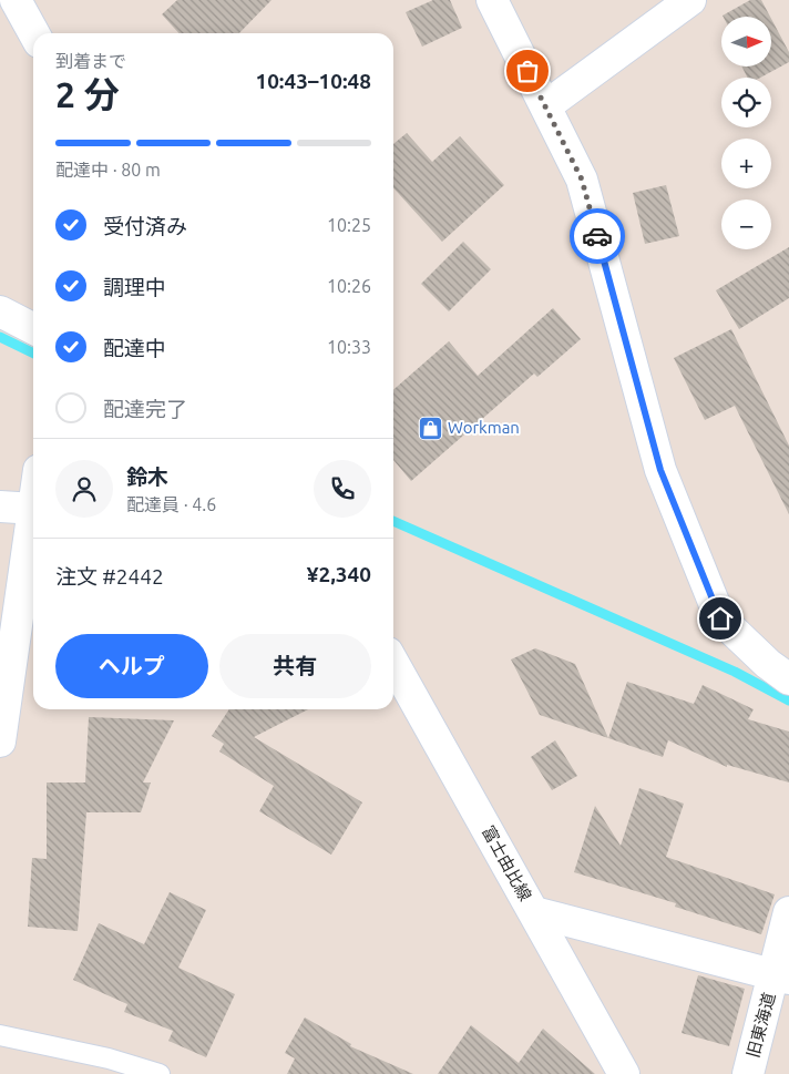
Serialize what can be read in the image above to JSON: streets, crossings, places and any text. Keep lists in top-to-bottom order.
{
  "streets": {
    "street": ["富士由比線", "旧東海道"]
  },
  "places": {
    "shop": ["Workman"]
  },
  "north": "right",
  "page": {
    "map_buttons": ["+", "−"],
    "heading": ["2 分", "到着まで", "10:43–10:48"],
    "panel": [
      "鈴木",
      "配達員 · 4.6",
      "注文 #2442",
      "¥2,340"
    ],
    "bar": "配達中 · 80 m",
    "list": [
      ["受付済み", "10:25"],
      ["調理中", "10:26"],
      ["配達中", "10:33"],
      "配達完了"
    ],
    "buttons": ["ヘルプ", "共有"]
  }
}
